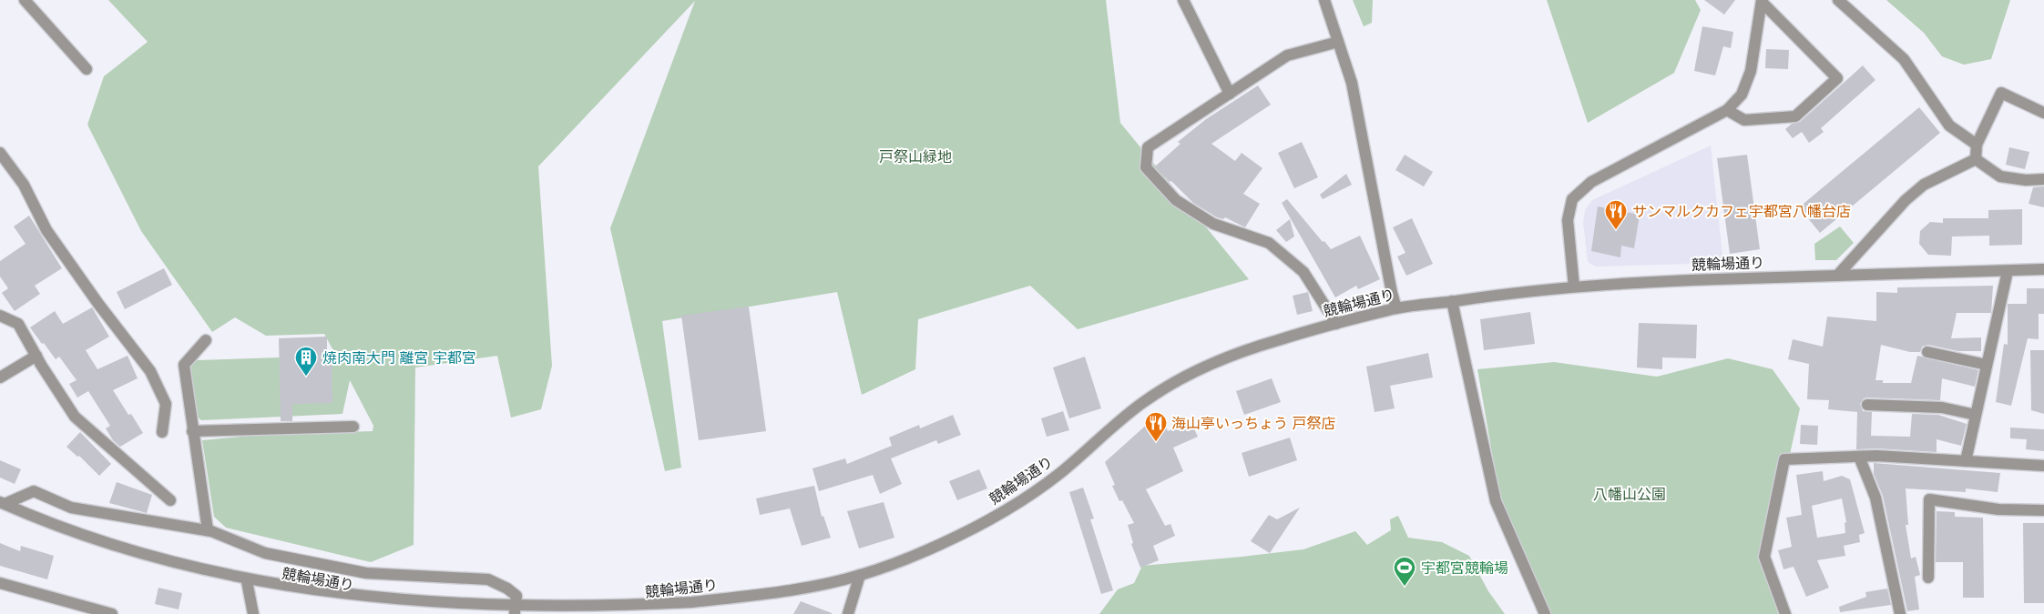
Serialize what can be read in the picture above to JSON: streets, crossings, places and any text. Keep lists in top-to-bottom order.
{
  "streets": {
    "street": ["競輪場通り"]
  },
  "parks": ["戸祭山緑地", "八幡山公園"],
  "places": {
    "restaurant": ["サンマルクカフェ宇都宮八幡台店", "海山亭いっちょう 戸祭店"],
    "building": ["焼肉南大門 離宮 宇都宮"],
    "sports": ["宇都宮競輪場"]
  }
}
